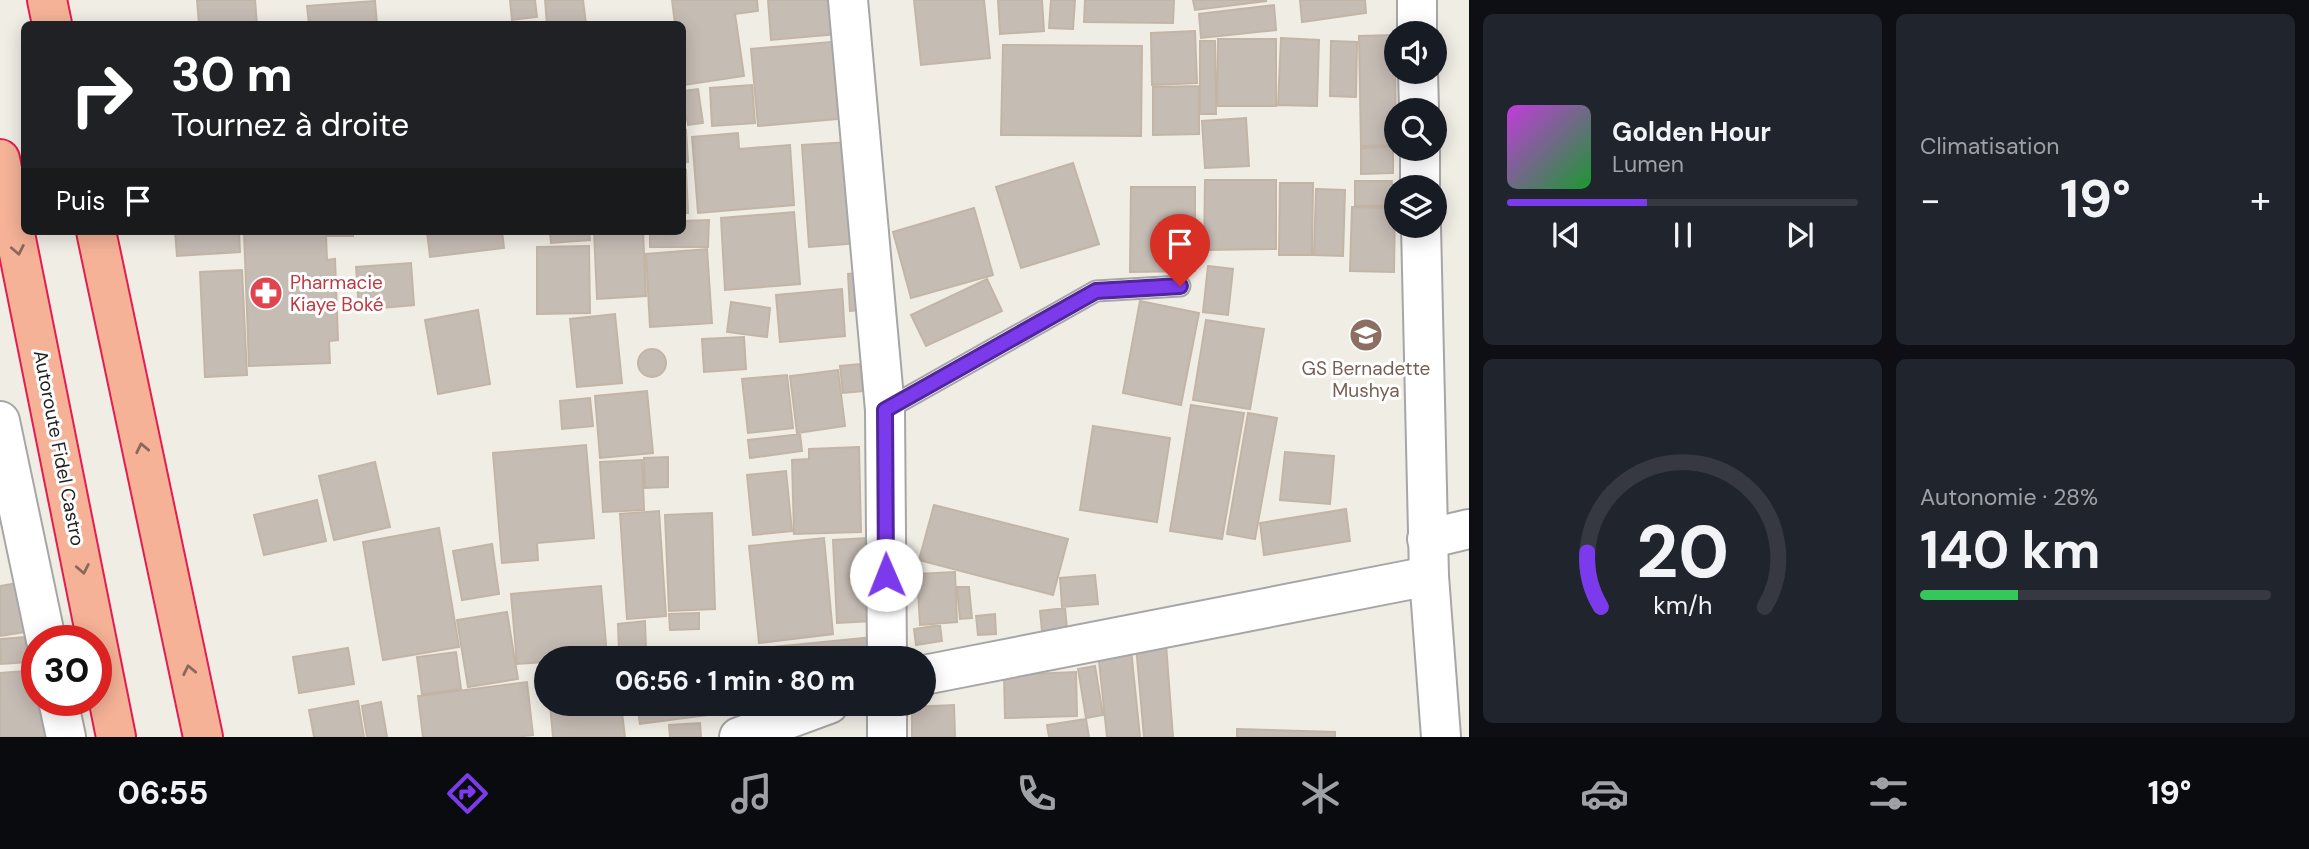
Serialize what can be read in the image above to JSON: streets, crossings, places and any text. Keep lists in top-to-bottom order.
{
  "streets": {
    "highway": ["Autoroute Fidel Castro"]
  },
  "places": {
    "pharmacy": ["Pharmacie Kiaye Boké"],
    "school or university": ["GS Bernadette Mushya"]
  },
  "page": {
    "tile": [
      "Climatisation",
      ["Autonomie · 28%", "140 km"]
    ],
    "turn": ["30 m", "Tournez à droite"],
    "song": ["Golden Hour", "Lumen"],
    "then": "Puis",
    "heat": ["−", "19°", "+"],
    "limit": "30",
    "trip": "06:56 · 1 min · 80 m",
    "tabs": ["06:55", "19°"],
    "gauge": ["20", "km/h"]
  }
}
